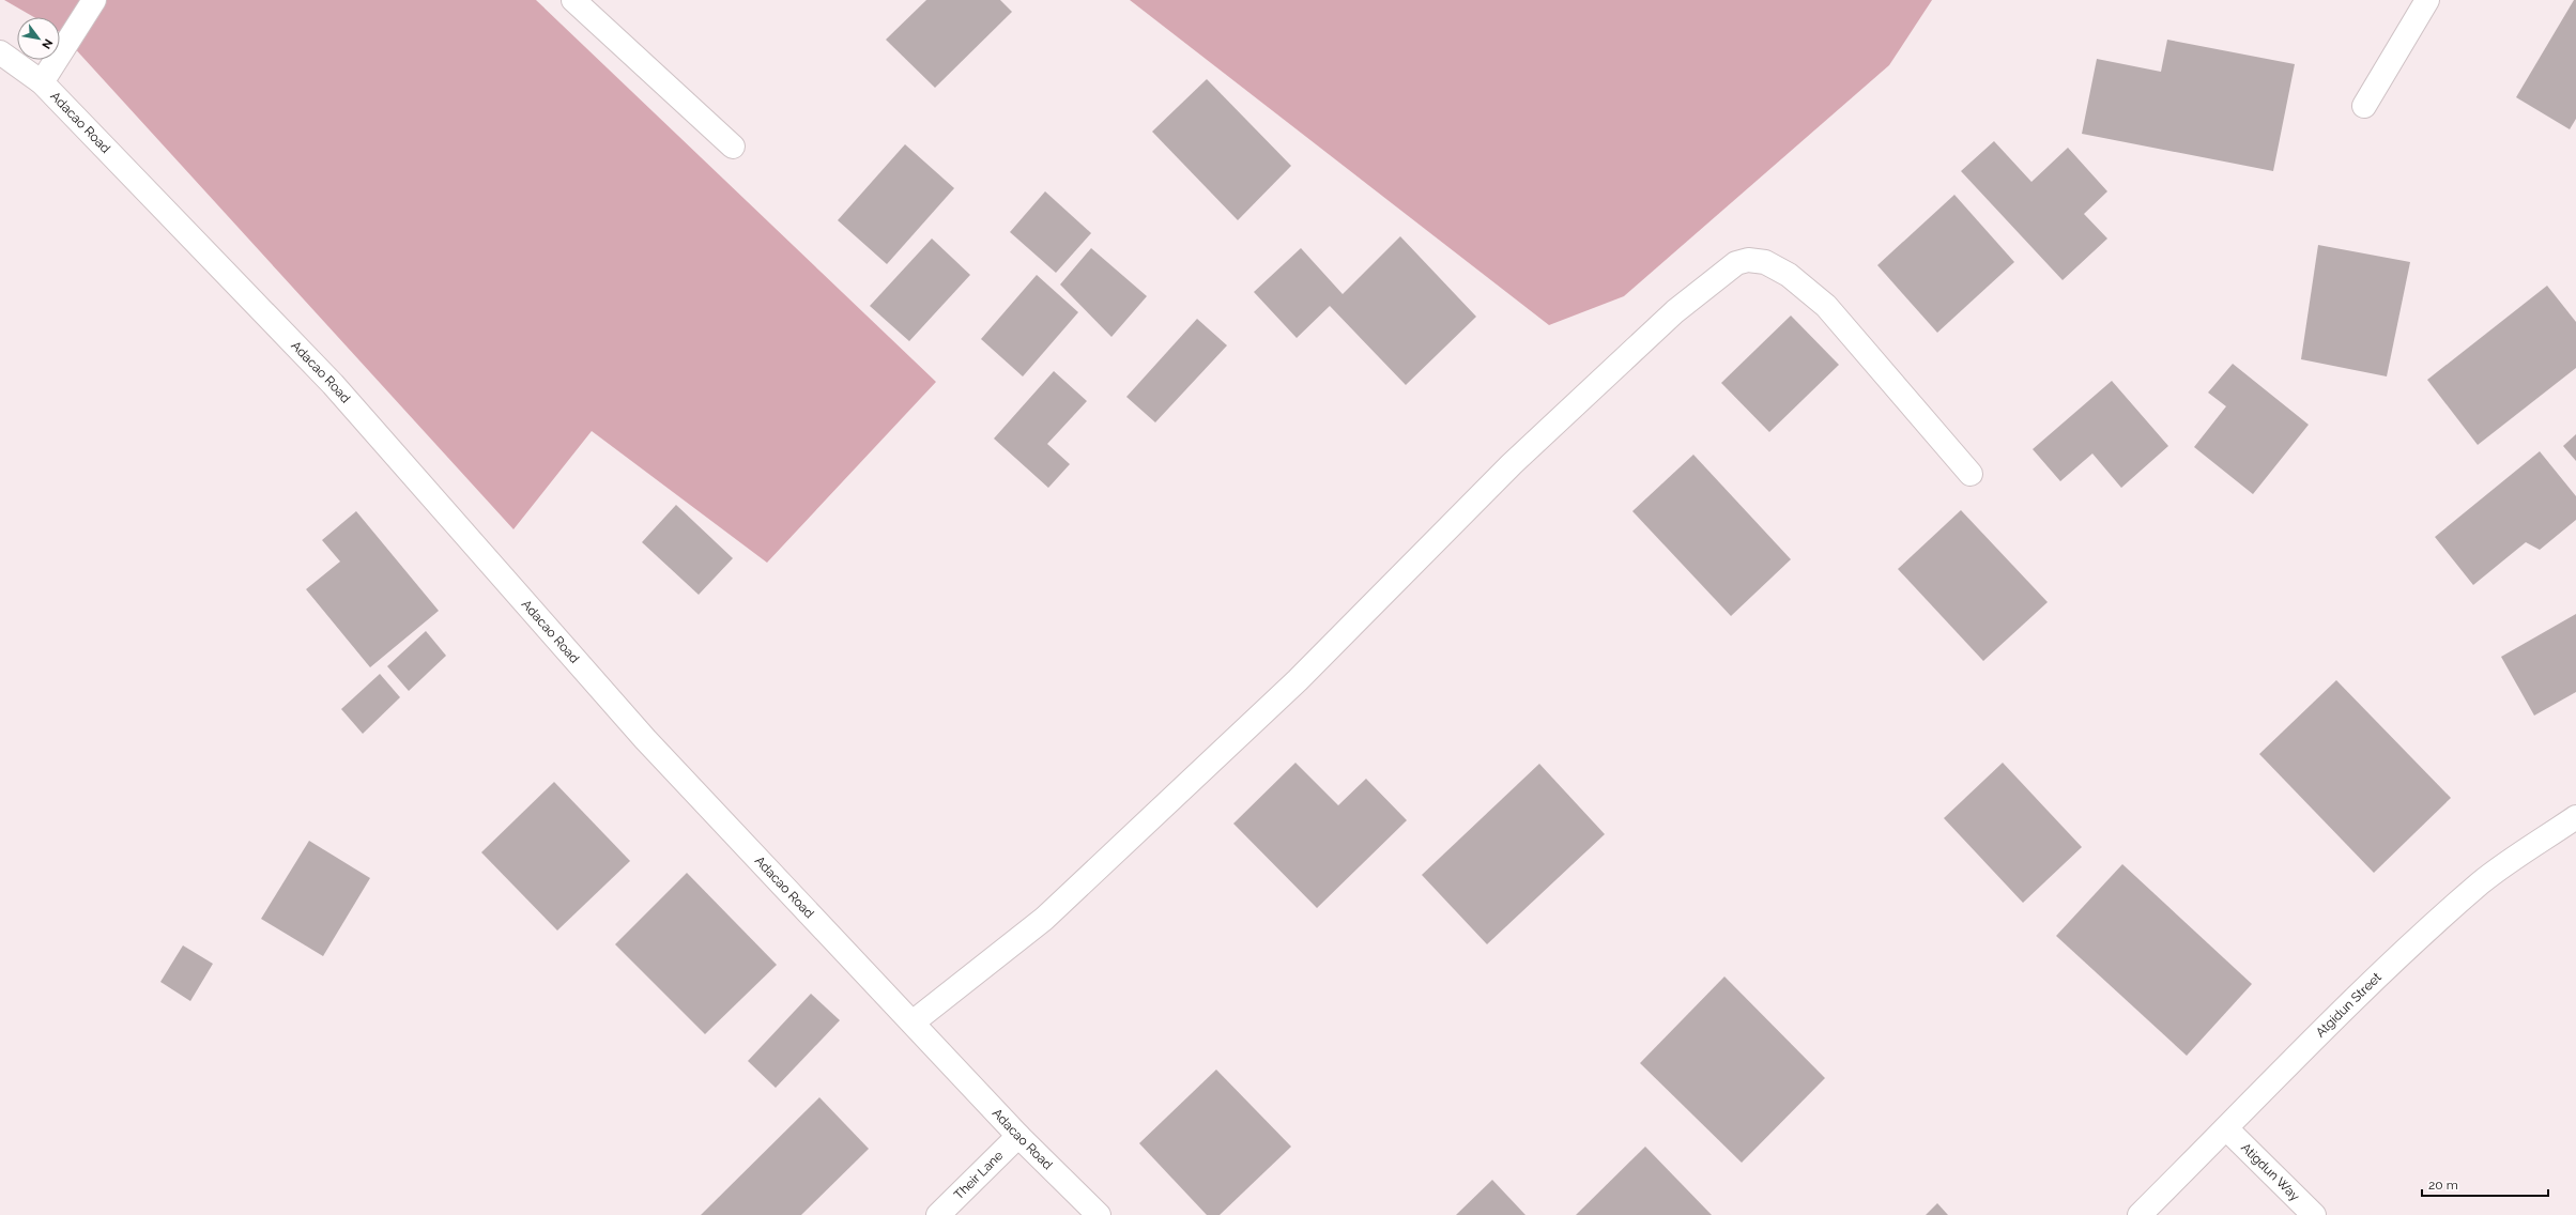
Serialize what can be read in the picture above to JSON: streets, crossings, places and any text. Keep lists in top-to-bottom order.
{
  "streets": {
    "street": [
      "Adacao Road",
      "Atgidun Street",
      "Atigdun Way",
      "Their Lane"
    ]
  },
  "crossings": [
    ["Adacao Road", "Their Lane"],
    ["Atgidun Street", "Atigdun Way"]
  ],
  "scale_bar": "20 m",
  "north": "bottom right"
}
